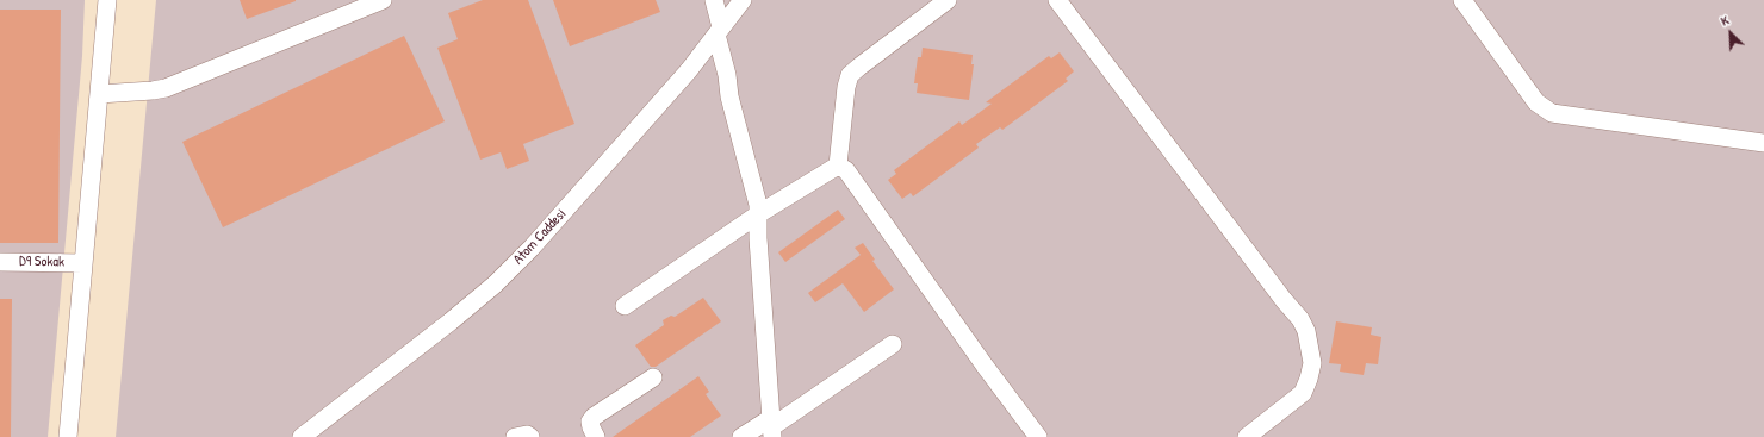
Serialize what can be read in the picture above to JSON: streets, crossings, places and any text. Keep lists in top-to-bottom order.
{
  "streets": {
    "street": ["Atom Caddesi", "D9 Sokak"]
  },
  "north": "top left"
}
